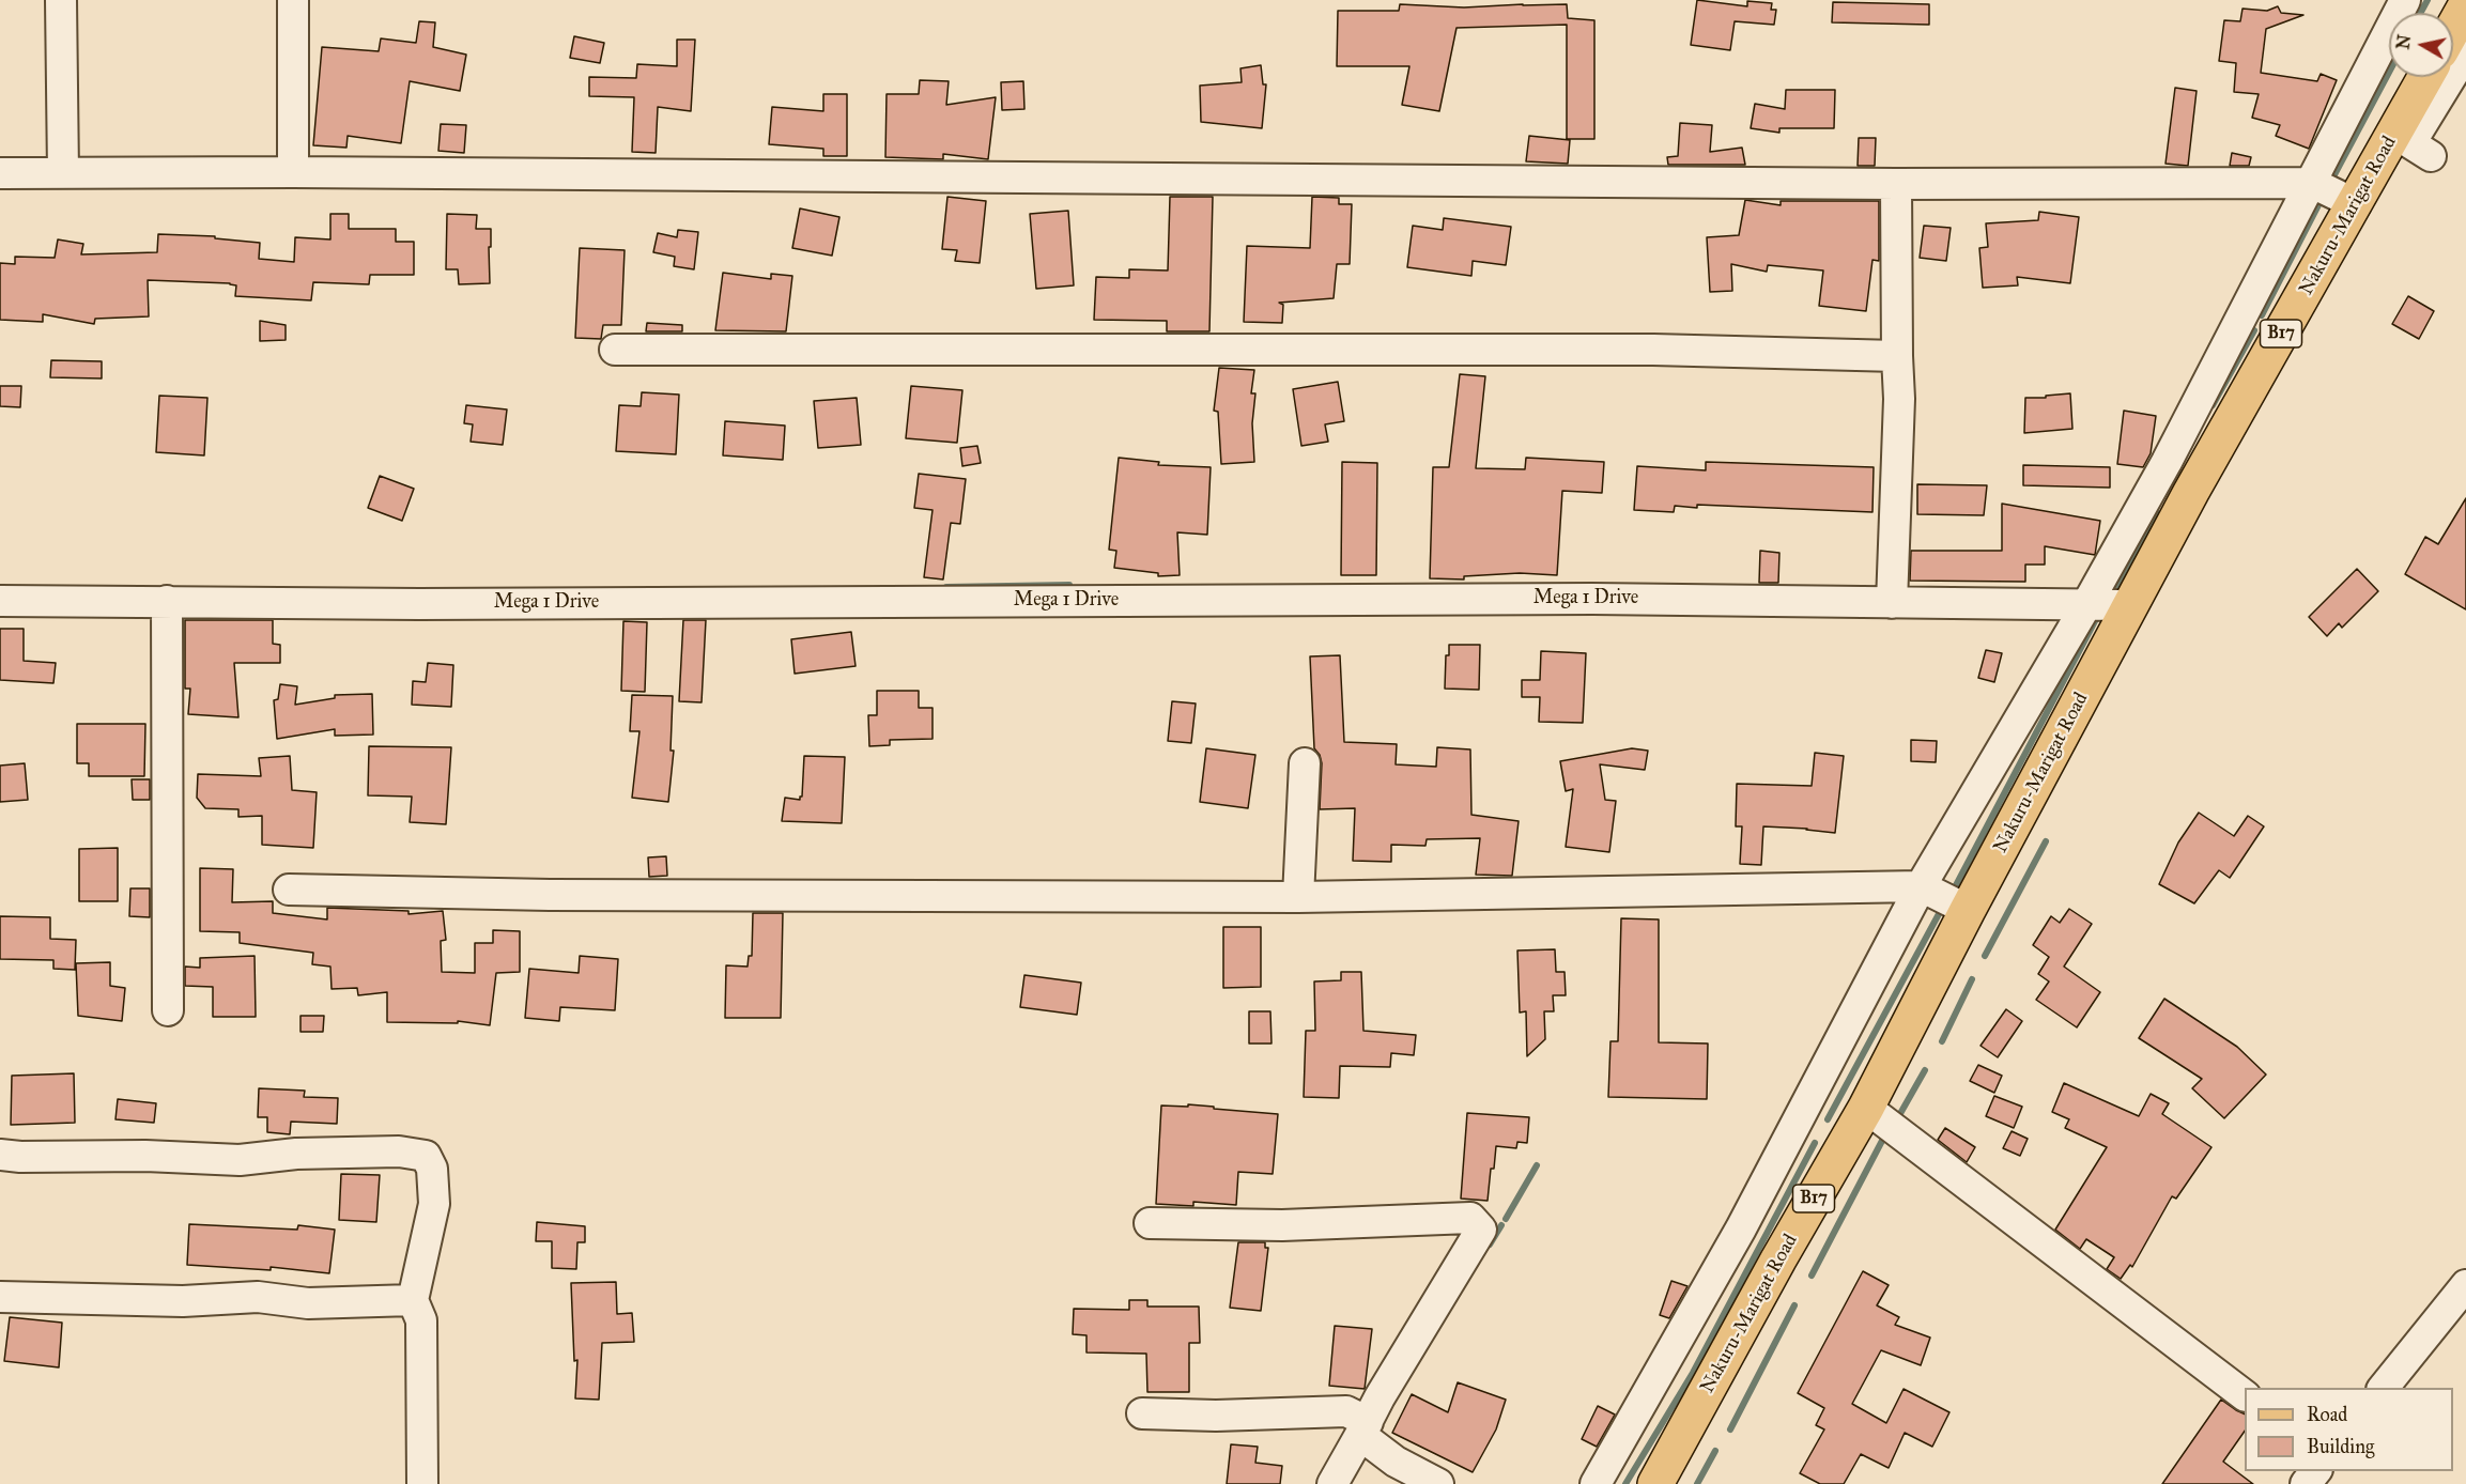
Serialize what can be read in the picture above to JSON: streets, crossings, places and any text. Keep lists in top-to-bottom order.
{
  "streets": {
    "main road": ["Nakuru-Marigat Road", "B17"],
    "street": ["Mega 1 Drive"]
  },
  "crossings": [
    ["Nakuru-Marigat Road", "Mega 1 Drive"]
  ],
  "legend": ["Road", "Building"],
  "north": "left"
}
